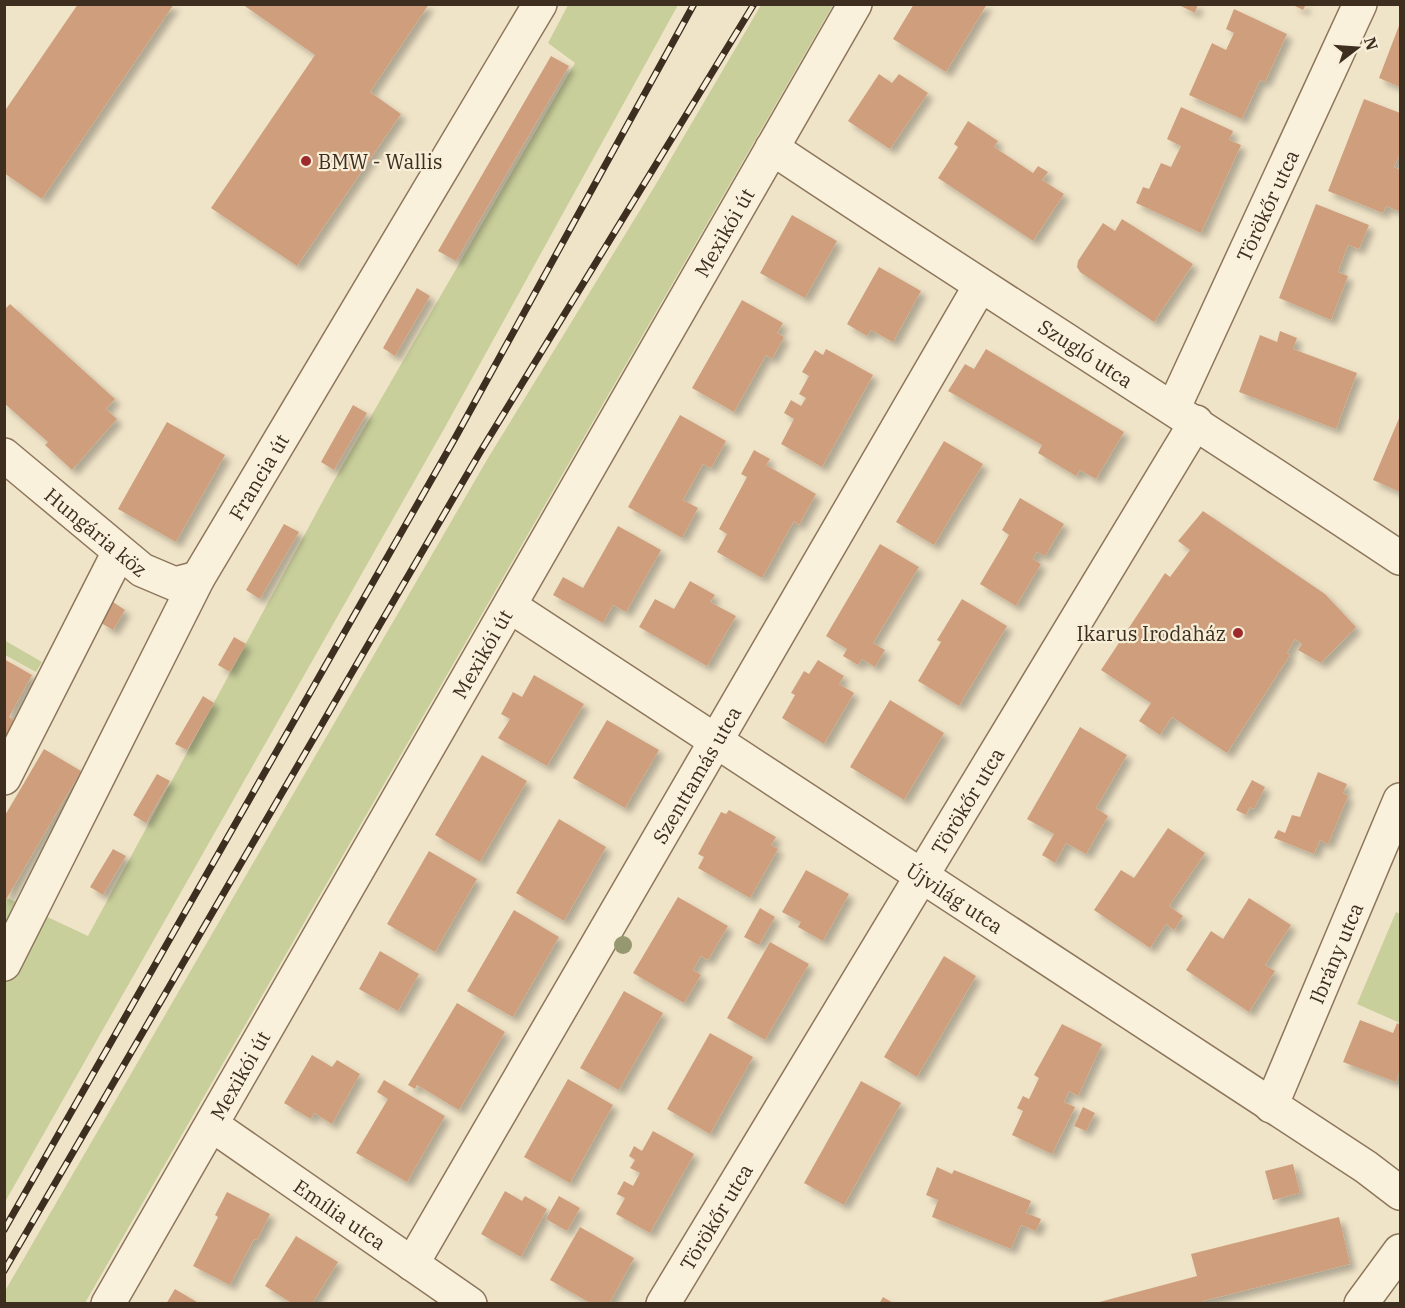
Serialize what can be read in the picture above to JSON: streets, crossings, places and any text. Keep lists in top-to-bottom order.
{
  "streets": {
    "street": [
      "Törökőr utca",
      "Mexikói út",
      "Szugló utca",
      "Francia út",
      "Hungária köz",
      "Szenttamás utca",
      "Újvilág utca",
      "Ibrány utca",
      "Emília utca"
    ]
  },
  "crossings": [
    ["Törökőr utca", "Szugló utca"],
    ["Törökőr utca", "Újvilág utca"],
    ["Mexikói út", "Szugló utca"],
    ["Mexikói út", "Újvilág utca"],
    ["Mexikói út", "Emília utca"],
    ["Szugló utca", "Szenttamás utca"],
    ["Francia út", "Hungária köz"],
    ["Szenttamás utca", "Újvilág utca"],
    ["Szenttamás utca", "Emília utca"],
    ["Újvilág utca", "Ibrány utca"]
  ],
  "places": ["BMW - Wallis", "Ikarus Irodaház"],
  "north": "right"
}
